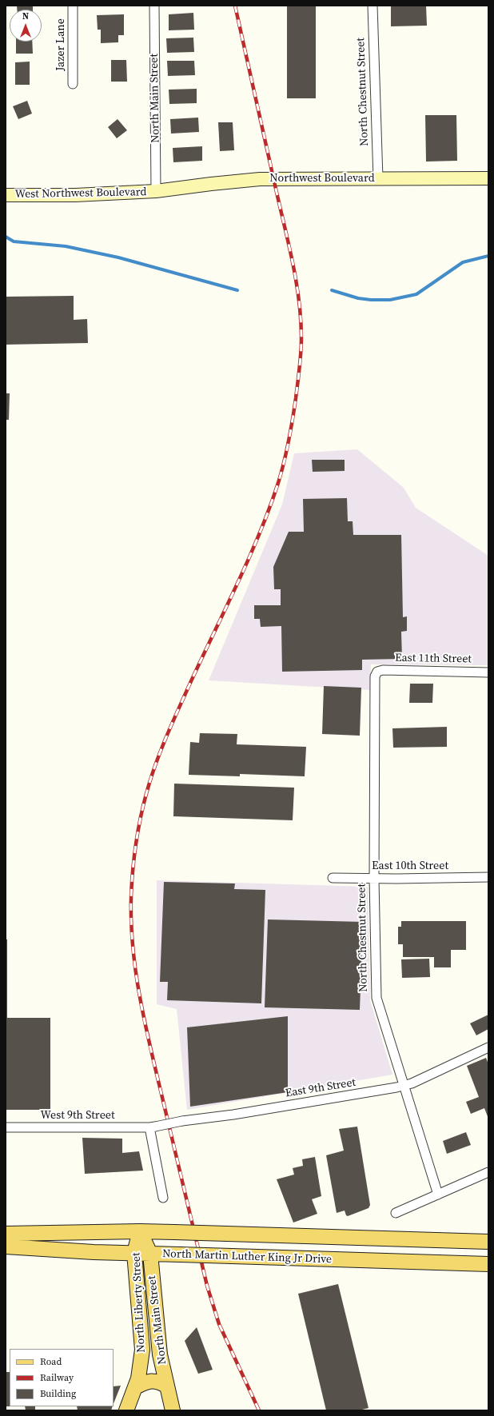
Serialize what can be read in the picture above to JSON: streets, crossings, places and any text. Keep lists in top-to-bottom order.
{
  "streets": {
    "main road": [
      "North Main Street",
      "Northwest Boulevard",
      "West Northwest Boulevard",
      "North Martin Luther King Jr Drive",
      "North Liberty Street"
    ],
    "street": [
      "Jazer Lane",
      "North Chestnut Street",
      "East 11th Street",
      "East 10th Street",
      "East 9th Street",
      "West 9th Street"
    ]
  },
  "crossings": [
    ["North Chestnut Street", "Northwest Boulevard"],
    ["North Chestnut Street", "East 11th Street"],
    ["North Chestnut Street", "East 10th Street"],
    ["North Chestnut Street", "East 9th Street"],
    ["North Main Street", "Northwest Boulevard"],
    ["North Main Street", "West Northwest Boulevard"],
    ["North Main Street", "North Martin Luther King Jr Drive"],
    ["North Main Street", "North Liberty Street"],
    ["Northwest Boulevard", "West Northwest Boulevard"],
    ["East 9th Street", "West 9th Street"],
    ["North Martin Luther King Jr Drive", "North Liberty Street"]
  ],
  "legend": ["Road", "Railway", "Building"],
  "north": "top"
}
